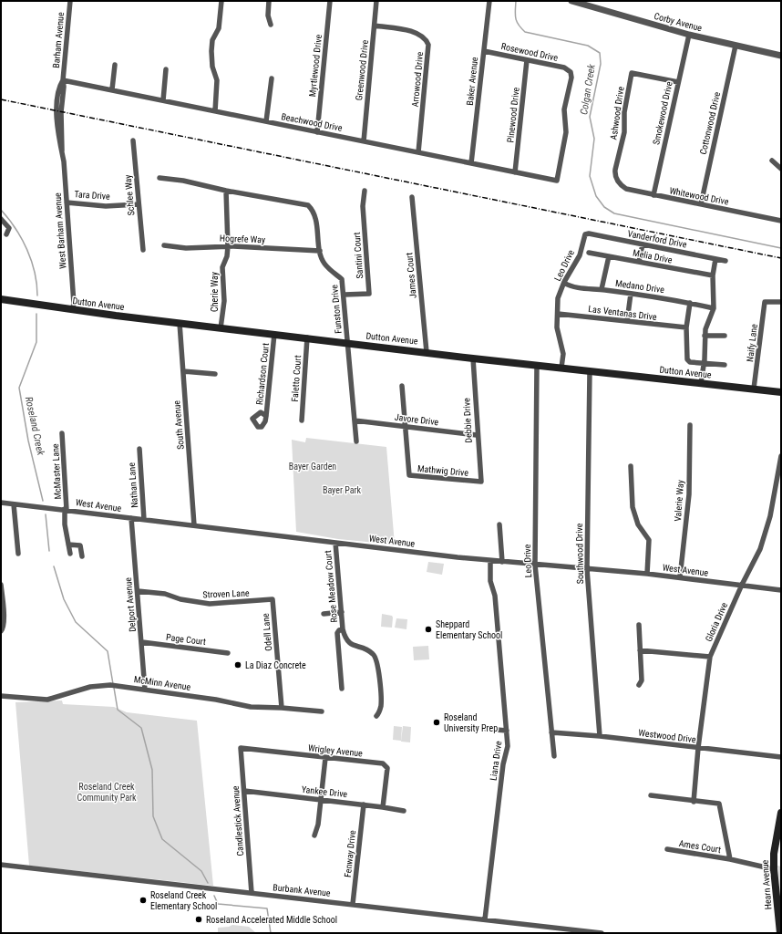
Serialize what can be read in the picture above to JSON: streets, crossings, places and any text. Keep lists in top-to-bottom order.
{
  "streets": {
    "main road": ["Dutton Avenue", "Hearn Avenue"],
    "street": [
      "Corby Avenue",
      "Barham Avenue",
      "Rosewood Drive",
      "Myrtlewood Drive",
      "Greenwood Drive",
      "Arrowood Drive",
      "Baker Avenue",
      "Ashwood Drive",
      "Smokewood Drive",
      "Pinewood Drive",
      "Beachwood Drive",
      "Cottonwood Drive",
      "Tara Drive",
      "Schlee Way",
      "Whitewood Drive",
      "West Barham Avenue",
      "Hogrefe Way",
      "Vanderford Drive",
      "Santini Court",
      "Melia Drive",
      "Leo Drive",
      "James Court",
      "Medano Drive",
      "Cherie Way",
      "Funston Drive",
      "Las Ventanas Drive",
      "Naify Lane",
      "Richardson Court",
      "Faletto Court",
      "Javore Drive",
      "Debbie Drive",
      "South Avenue",
      "Mathwig Drive",
      "McMaster Lane",
      "Nathan Lane",
      "Valerie Way",
      "West Avenue",
      "Southwood Drive",
      "Rose Meadow Court",
      "Stroven Lane",
      "Delport Avenue",
      "Gloria Drive",
      "Odell Lane",
      "Page Court",
      "McMinn Avenue",
      "Westwood Drive",
      "Wrigley Avenue",
      "Liana Drive",
      "Yankee Drive",
      "Candlestick Avenue",
      "Ames Court",
      "Fenway Drive",
      "Burbank Avenue"
    ]
  },
  "crossings": [
    ["Corby Avenue", "Smokewood Drive"],
    ["Corby Avenue", "Cottonwood Drive"],
    ["Barham Avenue", "Beachwood Drive"],
    ["Barham Avenue", "West Barham Avenue"],
    ["Rosewood Drive", "Baker Avenue"],
    ["Rosewood Drive", "Pinewood Drive"],
    ["Rosewood Drive", "Beachwood Drive"],
    ["Myrtlewood Drive", "Beachwood Drive"],
    ["Greenwood Drive", "Arrowood Drive"],
    ["Greenwood Drive", "Beachwood Drive"],
    ["Arrowood Drive", "Beachwood Drive"],
    ["Baker Avenue", "Beachwood Drive"],
    ["Ashwood Drive", "Smokewood Drive"],
    ["Ashwood Drive", "Whitewood Drive"],
    ["Smokewood Drive", "Whitewood Drive"],
    ["Pinewood Drive", "Beachwood Drive"],
    ["Cottonwood Drive", "Whitewood Drive"],
    ["Tara Drive", "Schlee Way"],
    ["Tara Drive", "West Barham Avenue"],
    ["West Barham Avenue", "Dutton Avenue"],
    ["Hogrefe Way", "Cherie Way"],
    ["Hogrefe Way", "Funston Drive"],
    ["Vanderford Drive", "Leo Drive"],
    ["Santini Court", "Funston Drive"],
    ["Leo Drive", "Medano Drive"],
    ["Leo Drive", "Dutton Avenue"],
    ["Leo Drive", "Las Ventanas Drive"],
    ["Leo Drive", "West Avenue"],
    ["Leo Drive", "Westwood Drive"],
    ["James Court", "Dutton Avenue"],
    ["Cherie Way", "Dutton Avenue"],
    ["Cherie Way", "Funston Drive"],
    ["Dutton Avenue", "Funston Drive"],
    ["Dutton Avenue", "Naify Lane"],
    ["Dutton Avenue", "Richardson Court"],
    ["Dutton Avenue", "Faletto Court"],
    ["Dutton Avenue", "Debbie Drive"],
    ["Dutton Avenue", "South Avenue"],
    ["Dutton Avenue", "Southwood Drive"],
    ["Funston Drive", "Javore Drive"],
    ["Javore Drive", "Debbie Drive"],
    ["Javore Drive", "Mathwig Drive"],
    ["Debbie Drive", "Mathwig Drive"],
    ["South Avenue", "West Avenue"],
    ["McMaster Lane", "West Avenue"],
    ["Nathan Lane", "West Avenue"],
    ["Valerie Way", "West Avenue"],
    ["West Avenue", "Southwood Drive"],
    ["West Avenue", "Rose Meadow Court"],
    ["West Avenue", "Delport Avenue"],
    ["West Avenue", "Gloria Drive"],
    ["West Avenue", "Liana Drive"],
    ["Southwood Drive", "Westwood Drive"],
    ["Stroven Lane", "Delport Avenue"],
    ["Stroven Lane", "Odell Lane"],
    ["Delport Avenue", "Page Court"],
    ["Delport Avenue", "McMinn Avenue"],
    ["Gloria Drive", "Westwood Drive"],
    ["Odell Lane", "McMinn Avenue"],
    ["Wrigley Avenue", "Yankee Drive"],
    ["Wrigley Avenue", "Candlestick Avenue"],
    ["Liana Drive", "Burbank Avenue"],
    ["Yankee Drive", "Candlestick Avenue"],
    ["Yankee Drive", "Fenway Drive"],
    ["Candlestick Avenue", "Burbank Avenue"],
    ["Ames Court", "Hearn Avenue"],
    ["Fenway Drive", "Burbank Avenue"]
  ],
  "water": ["Colgan Creek", "Roseland Creek"],
  "parks": ["Bayer Garden", "Bayer Park", "Roseland Creek Community Park"],
  "places": [
    "Sheppard Elementary School",
    "La Diaz Concrete",
    "Roseland University Prep",
    "Roseland Creek Elementary School",
    "Roseland Accelerated Middle School"
  ]
}
